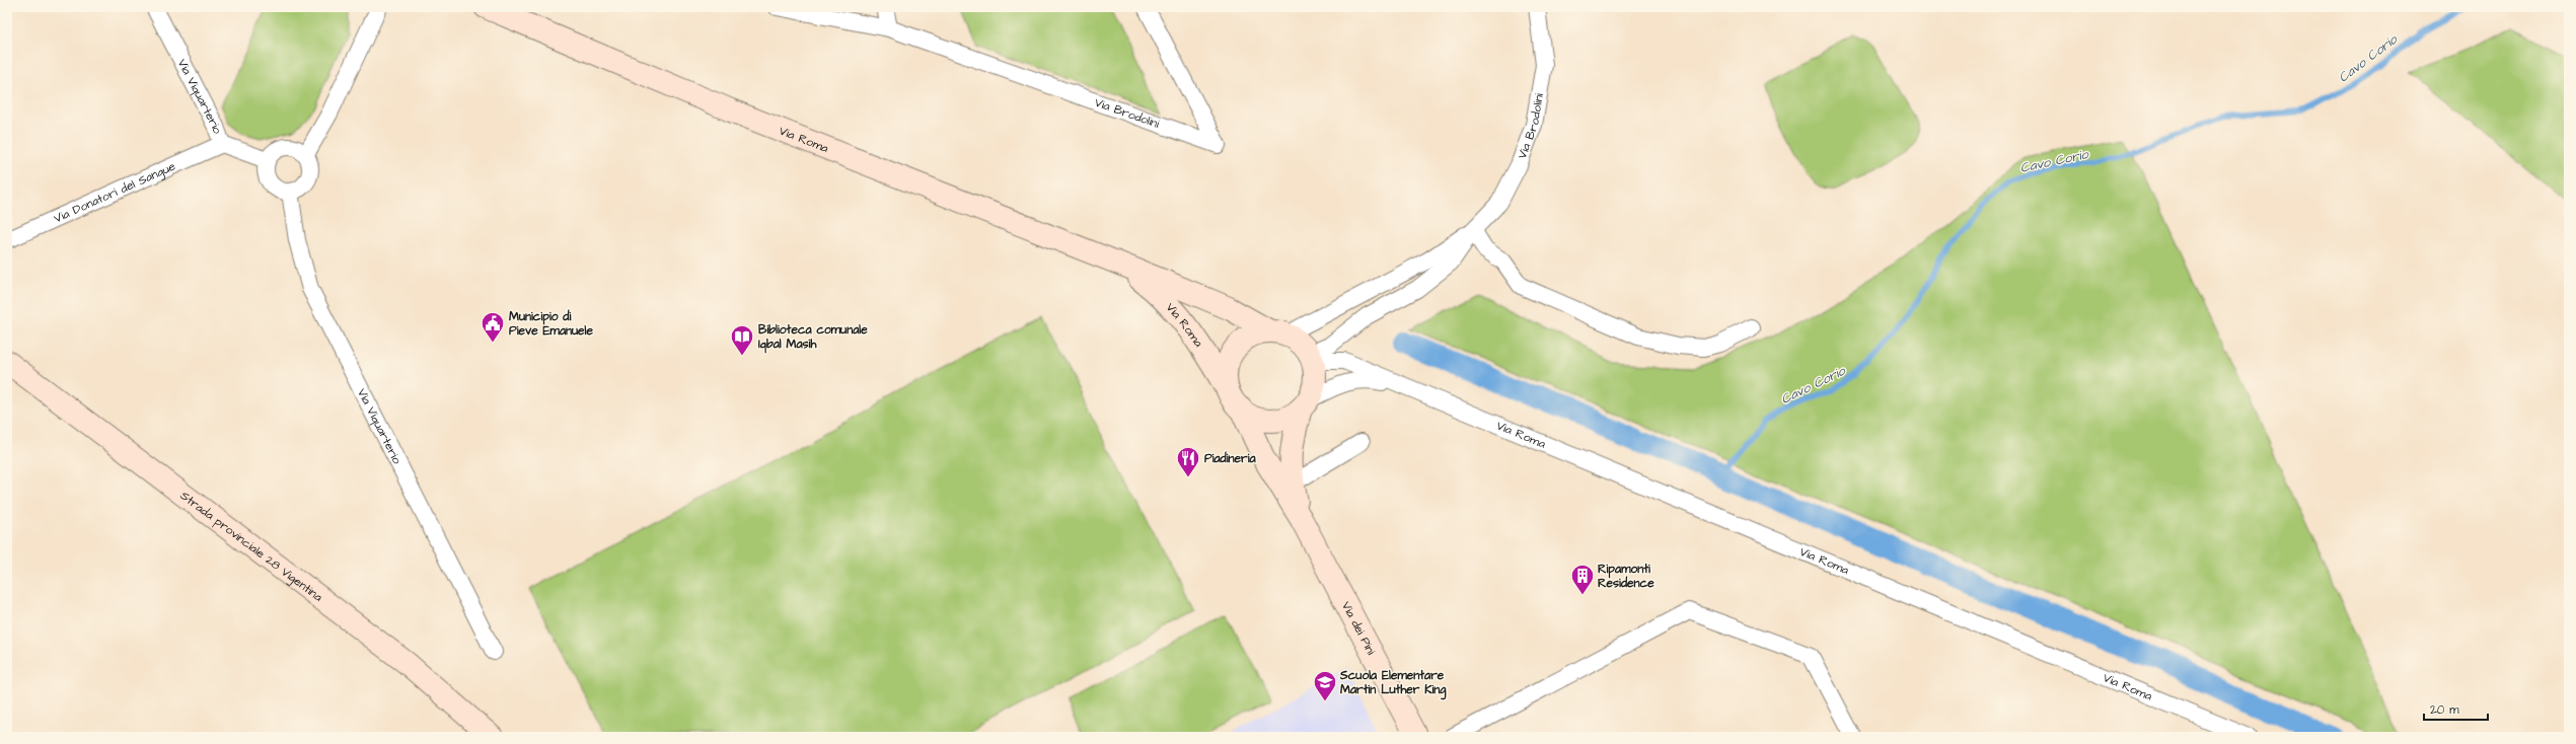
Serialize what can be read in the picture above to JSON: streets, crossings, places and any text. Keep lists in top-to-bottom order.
{
  "streets": {
    "street": [
      "Via Viquarterio",
      "Via Brodolini",
      "Via Roma",
      "Via Donatori del Sangue",
      "Strada provinciale 28 Vigentina",
      "Via dei Pini"
    ]
  },
  "crossings": [
    ["Via Viquarterio", "Via Donatori del Sangue"],
    ["Via Brodolini", "Via Roma"],
    ["Via Brodolini", "Via dei Pini"],
    ["Via Roma", "Via dei Pini"]
  ],
  "water": ["Cavo Corio"],
  "places": {
    "public building": ["Municipio di Pieve Emanuele"],
    "library": ["Biblioteca comunale Iqbal Masih"],
    "restaurant": ["Piadineria"],
    "building": ["Ripamonti Residence"],
    "school or university": ["Scuola Elementare Martin Luther King"]
  },
  "scale_bar": "20 m"
}
